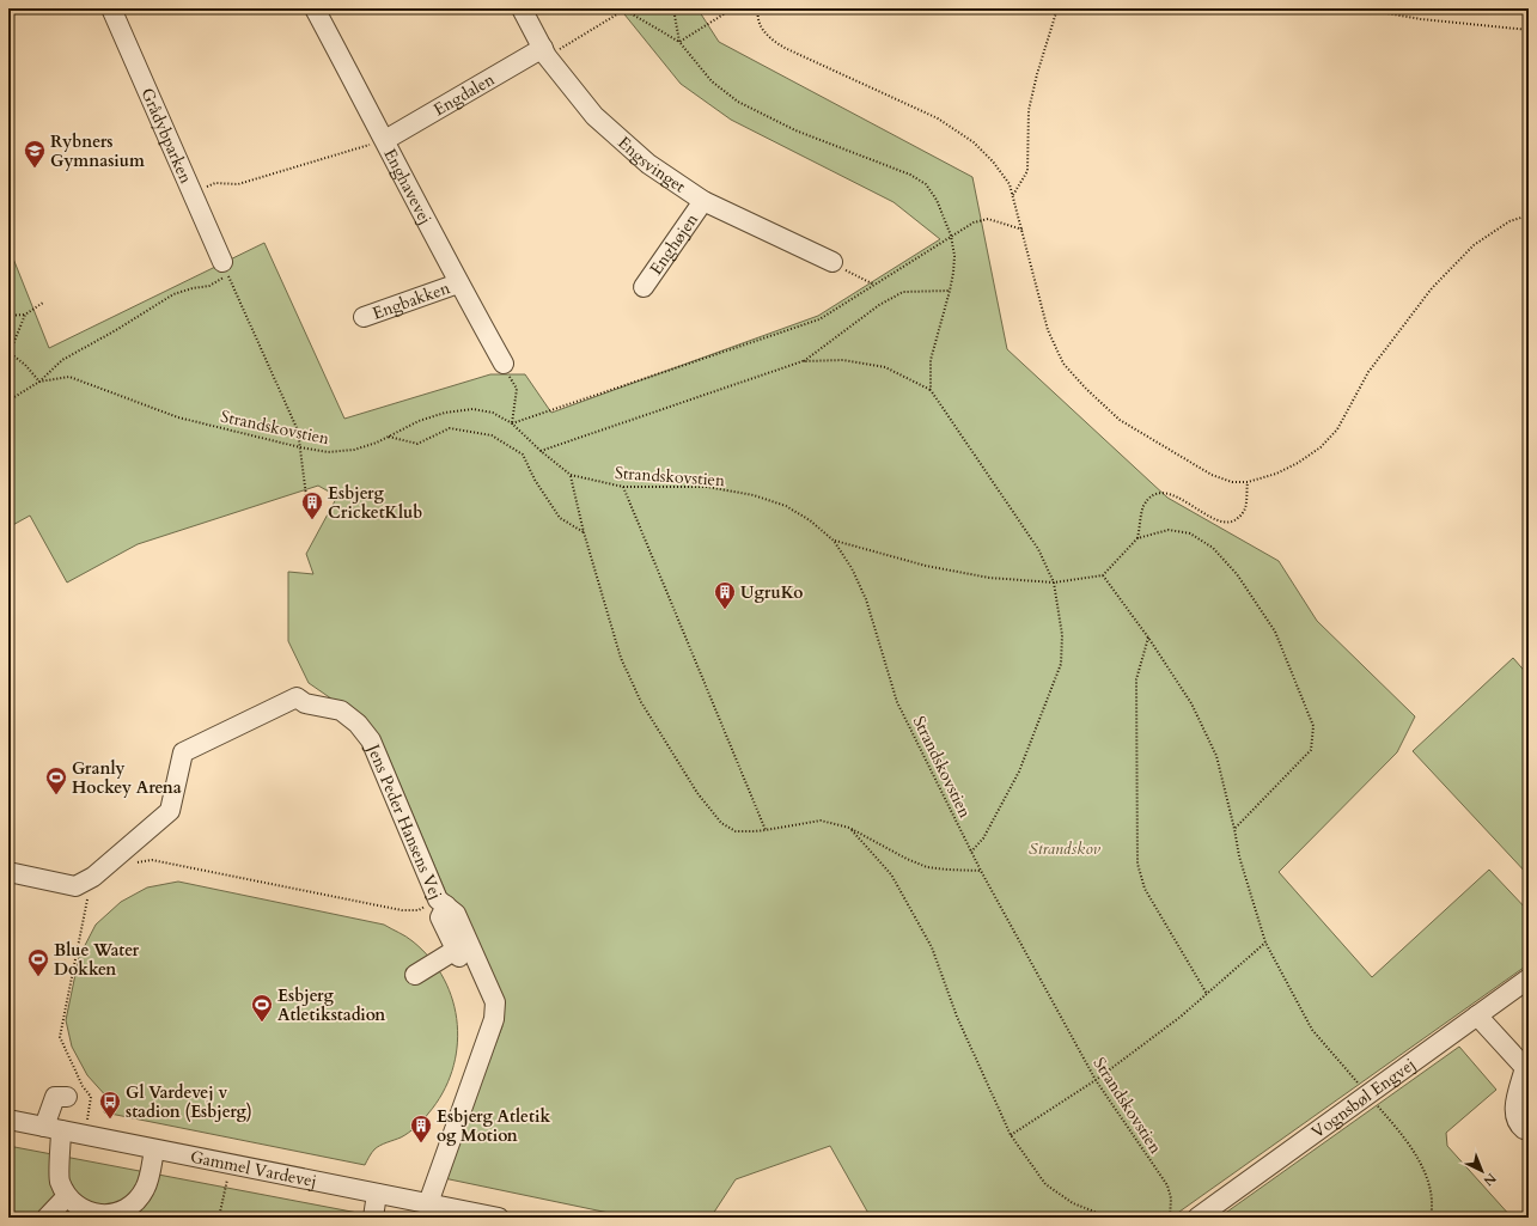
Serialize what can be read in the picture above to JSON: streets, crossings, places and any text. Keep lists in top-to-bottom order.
{
  "streets": {
    "street": [
      "Engdalen",
      "Grådybparken",
      "Engsvinget",
      "Enghavevej",
      "Enghøjen",
      "Engbakken",
      "Jens Peder Hansens Vej",
      "Vognsbøl Engvej",
      "Gammel Vardevej"
    ],
    "path": ["Strandskovstien"]
  },
  "crossings": [
    ["Engdalen", "Engsvinget"],
    ["Engdalen", "Enghavevej"],
    ["Engsvinget", "Enghøjen"],
    ["Enghavevej", "Engbakken"],
    ["Jens Peder Hansens Vej", "Gammel Vardevej"]
  ],
  "parks": ["Strandskov"],
  "places": {
    "school or university": ["Rybners Gymnasium"],
    "building": ["Esbjerg CricketKlub", "UgruKo", "Esbjerg Atletik og Motion"],
    "sports": ["Granly Hockey Arena", "Blue Water Dokken", "Esbjerg Atletikstadion"],
    "bus stop": ["Gl Vardevej v stadion (Esbjerg)"]
  },
  "north": "bottom right"
}
